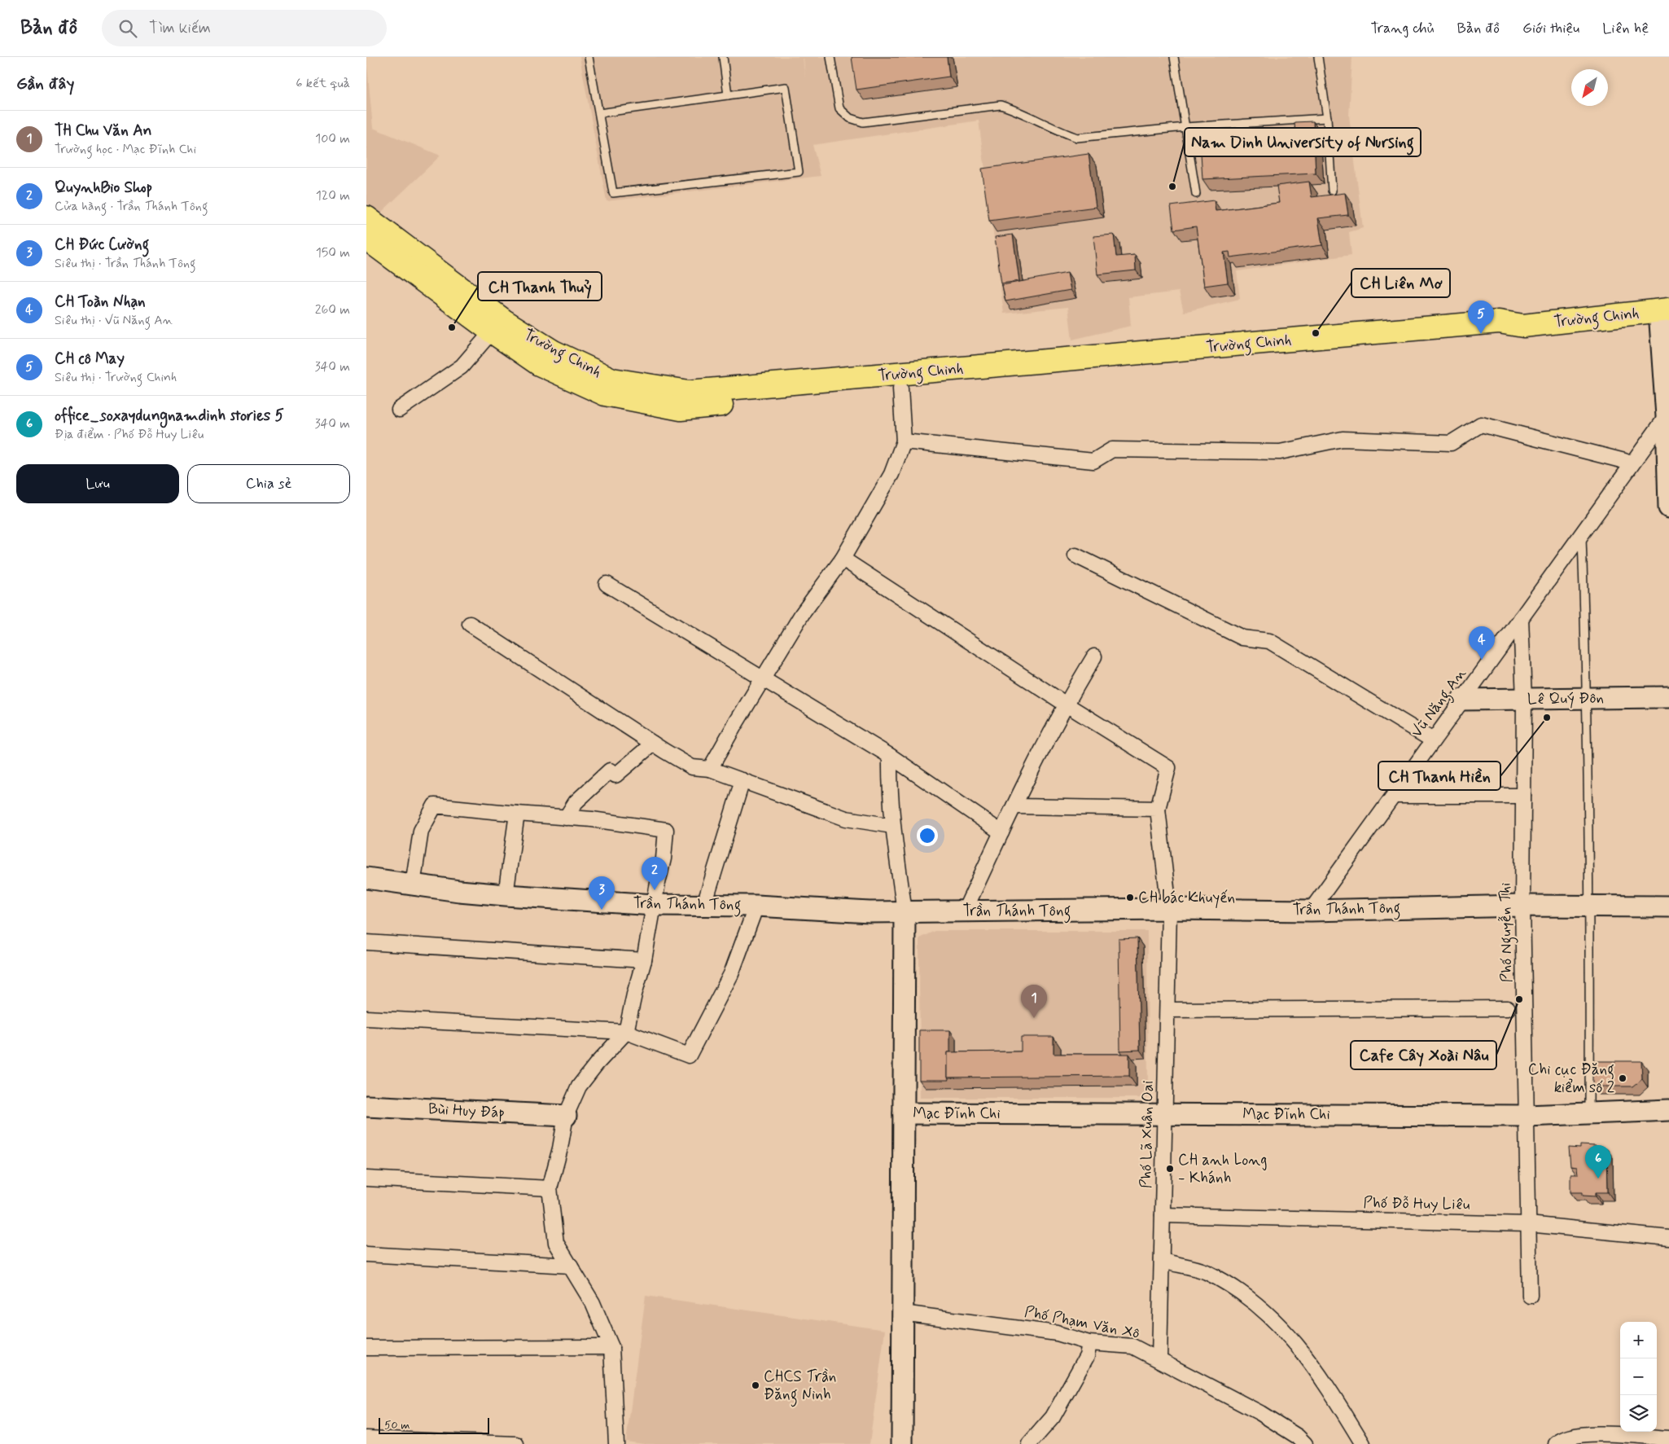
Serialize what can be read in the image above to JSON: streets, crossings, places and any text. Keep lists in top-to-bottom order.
{
  "streets": {
    "main road": ["Trường Chinh"],
    "street": [
      "Lê Quý Đôn",
      "Vũ Năng An",
      "Trần Thánh Tông",
      "Phố Nguyễn Thi",
      "Bùi Huy Đáp",
      "Mạc Đĩnh Chi",
      "Phố Lã Xuân Oai",
      "Phố Đỗ Huy Liêu",
      "Phố Phạm Văn Xô"
    ]
  },
  "crossings": [
    ["Lê Quý Đôn", "Vũ Năng An"],
    ["Lê Quý Đôn", "Phố Nguyễn Thi"],
    ["Vũ Năng An", "Trần Thánh Tông"],
    ["Vũ Năng An", "Phố Nguyễn Thi"],
    ["Trần Thánh Tông", "Phố Nguyễn Thi"],
    ["Trần Thánh Tông", "Phố Lã Xuân Oai"],
    ["Phố Nguyễn Thi", "Mạc Đĩnh Chi"],
    ["Phố Nguyễn Thi", "Phố Đỗ Huy Liêu"],
    ["Mạc Đĩnh Chi", "Phố Lã Xuân Oai"],
    ["Phố Lã Xuân Oai", "Phố Đỗ Huy Liêu"],
    ["Phố Lã Xuân Oai", "Phố Phạm Văn Xô"]
  ],
  "places": [
    "Nam Dinh University of Nursing",
    "CH Thanh Thuỷ",
    "CH Liên Mơ",
    "CH Thanh Hiền",
    "CH bác Khuyến",
    "Cafe Cây Xoài Nâu",
    "Chi cục Đăng kiểm số 2",
    "CH anh Long - Khánh",
    "CHCS Trần Đăng Ninh"
  ],
  "scale_bar": "50 m",
  "north": "bottom left",
  "page": {
    "header": "Bản đồ",
    "search": "Tìm kiếm",
    "nav": [
      "Trang chủ",
      "Bản đồ",
      "Giới thiệu",
      "Liên hệ"
    ],
    "heading": ["Gần đây", "6 kết quả"],
    "list": [
      {
        "mark": "1",
        "name": "TH Chu Văn An",
        "note": "Trường học · Mạc Đĩnh Chi",
        "value": "100 m"
      },
      {
        "mark": "2",
        "name": "QuynhBio Shop",
        "note": "Cửa hàng · Trần Thánh Tông",
        "value": "120 m"
      },
      {
        "mark": "3",
        "name": "CH Đức Cường",
        "note": "Siêu thị · Trần Thánh Tông",
        "value": "150 m"
      },
      {
        "mark": "4",
        "name": "CH Toàn Nhạn",
        "note": "Siêu thị · Vũ Năng An",
        "value": "260 m"
      },
      {
        "mark": "5",
        "name": "CH cô May",
        "note": "Siêu thị · Trường Chinh",
        "value": "340 m"
      },
      {
        "mark": "6",
        "name": "office_soxaydungnamdinh stories 5",
        "note": "Địa điểm · Phố Đỗ Huy Liêu",
        "value": "340 m"
      }
    ],
    "pins": [
      "5",
      "4",
      "2",
      "3",
      "1",
      "6"
    ],
    "buttons": ["Lưu", "Chia sẻ"],
    "map_buttons": ["+", "−"],
    "scale": "50 m"
  }
}
